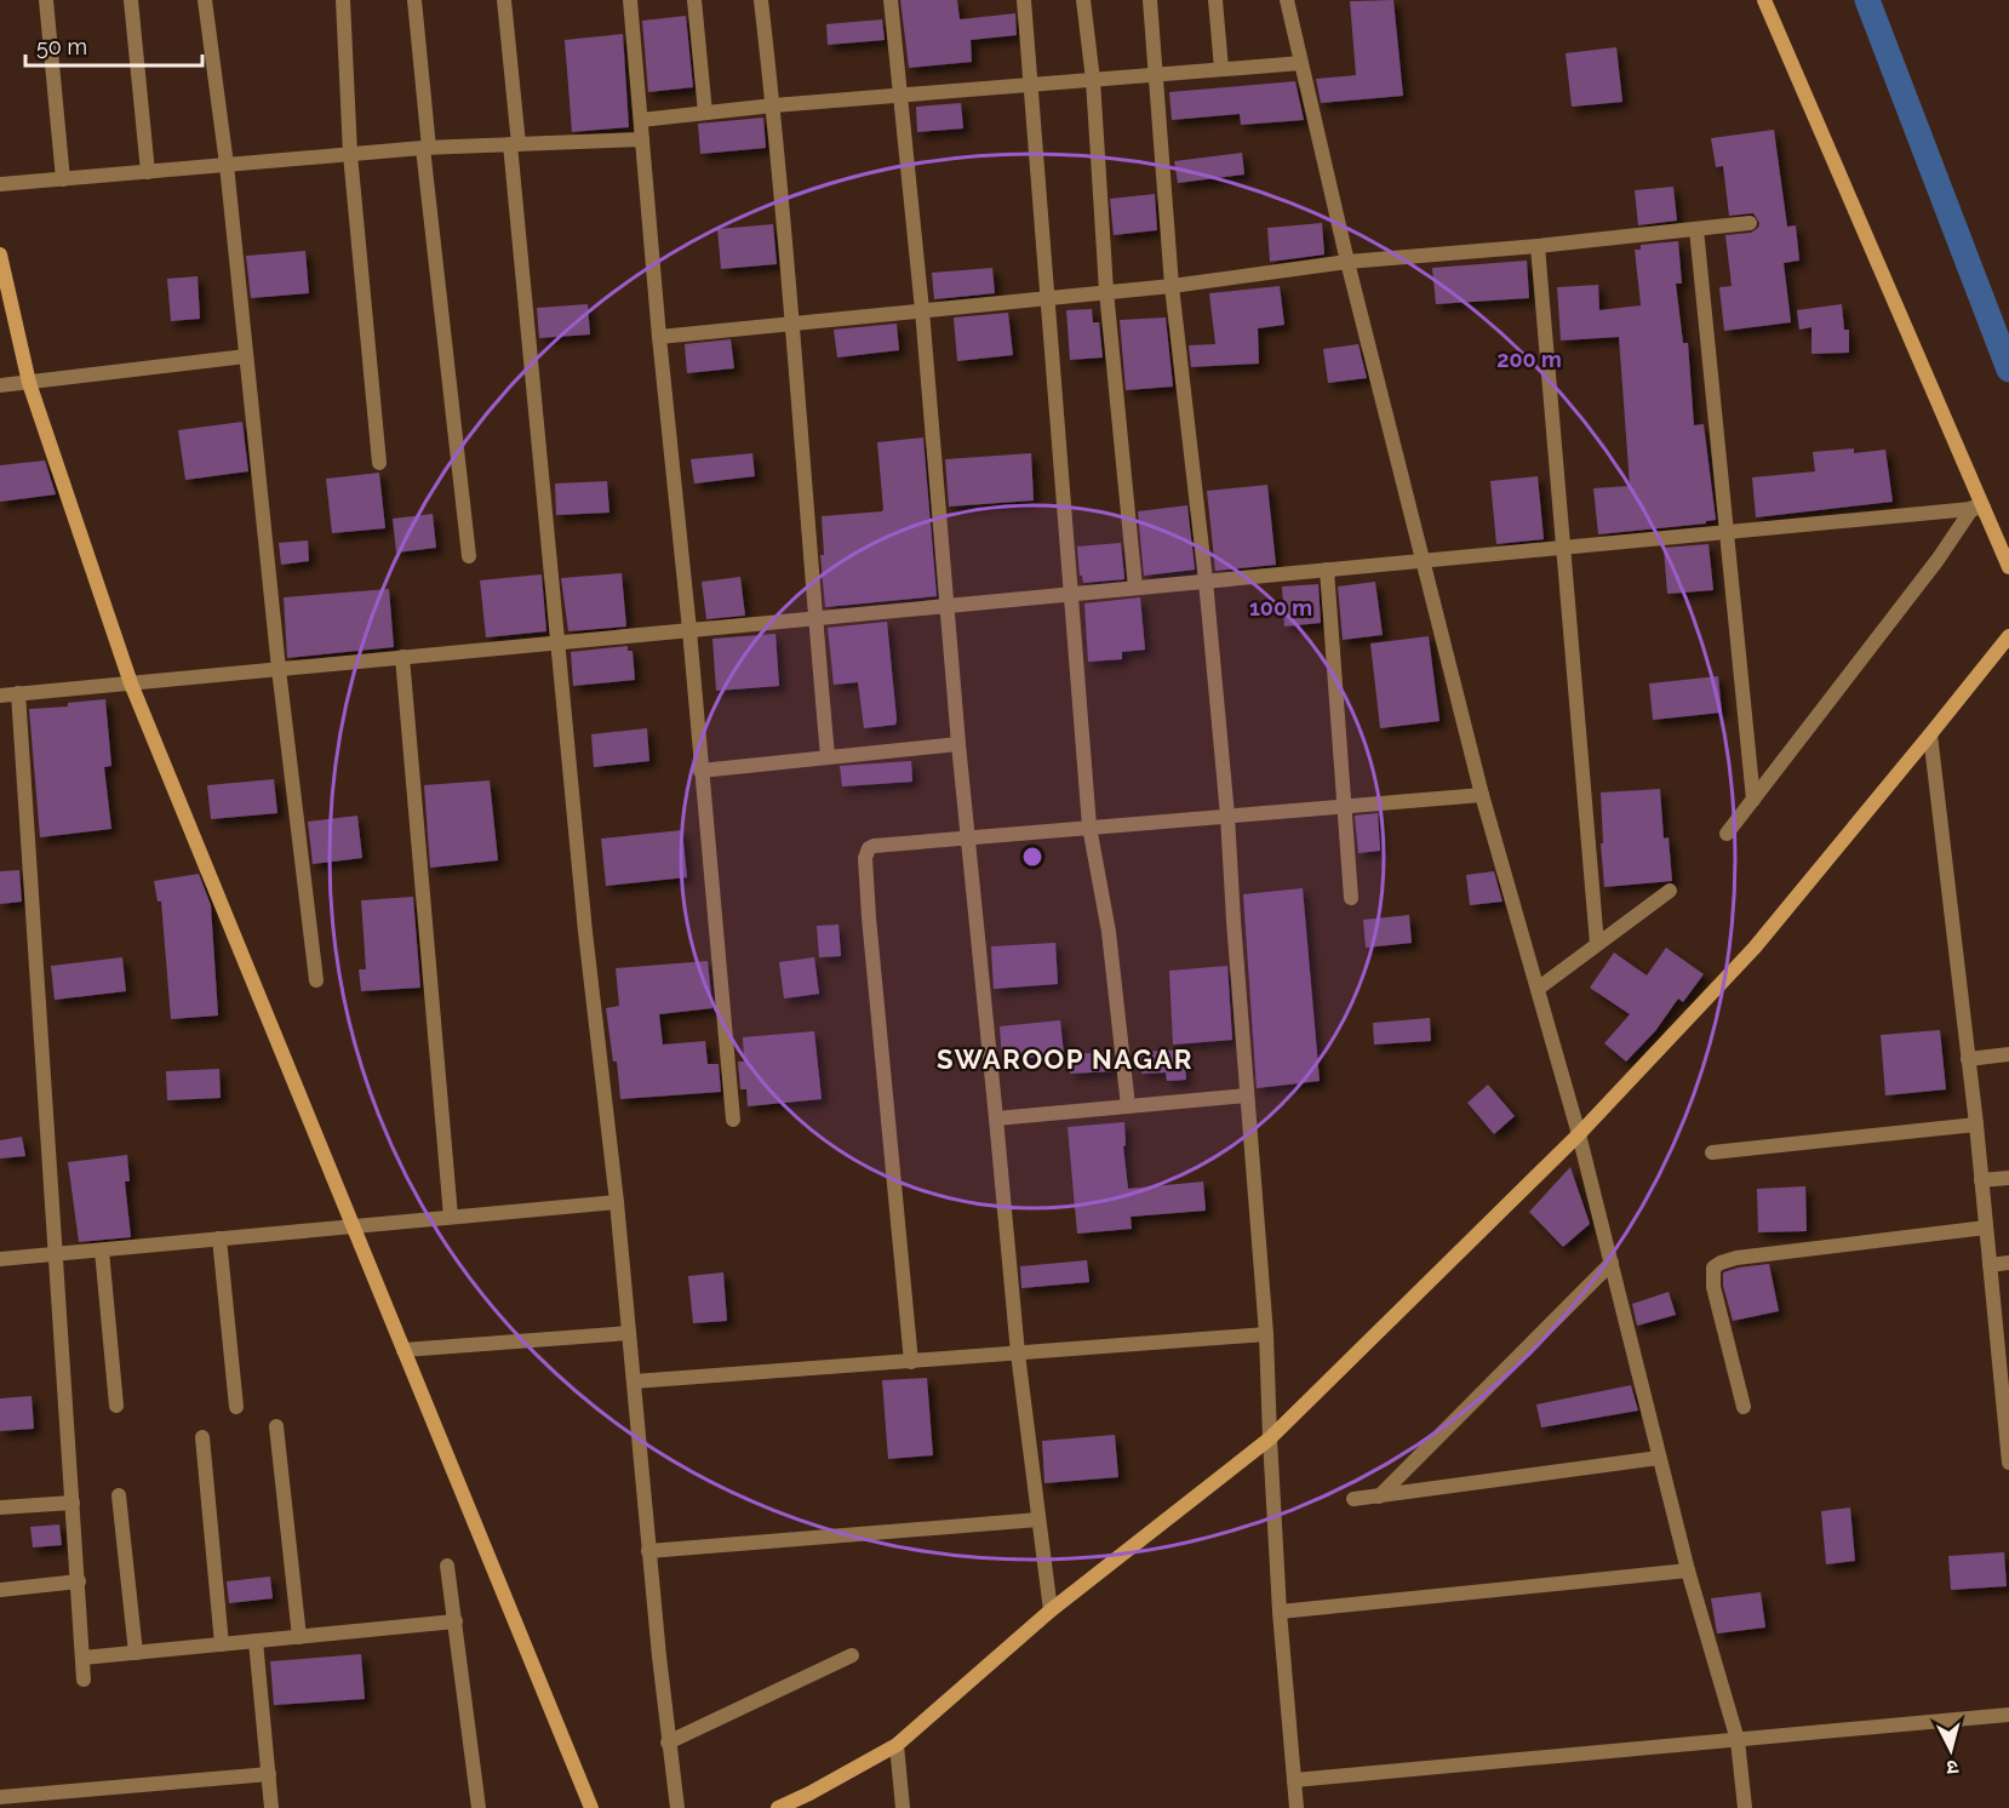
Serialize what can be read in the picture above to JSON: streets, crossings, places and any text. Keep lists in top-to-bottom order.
{
  "districts": ["SWAROOP NAGAR"],
  "scale_bar": "50 m",
  "north": "bottom",
  "rings": ["200 m", "100 m"]
}
